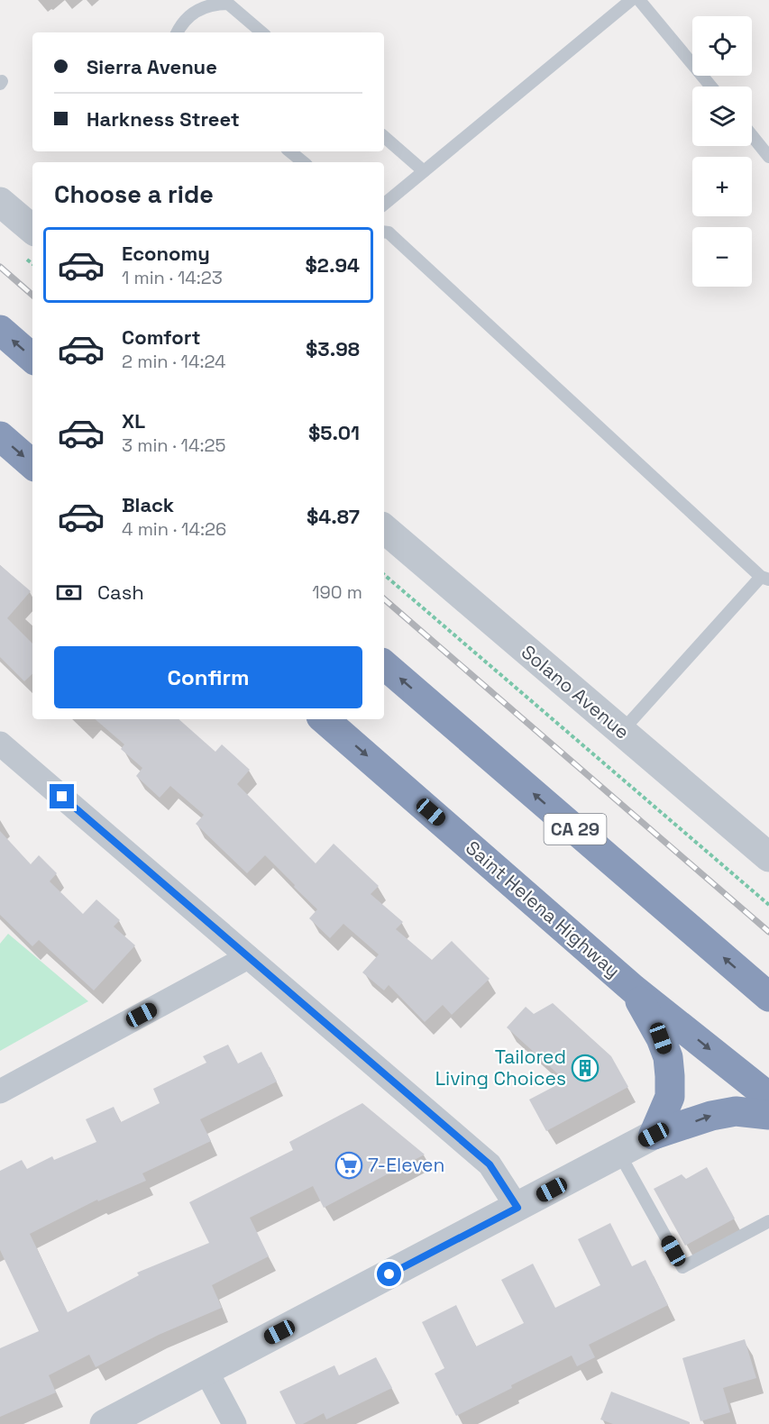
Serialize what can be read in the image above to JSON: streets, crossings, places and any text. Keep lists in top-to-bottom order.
{
  "streets": {
    "highway": ["CA 29", "Saint Helena Highway"],
    "street": ["Solano Avenue"]
  },
  "places": {
    "building": ["Tailored Living Choices"],
    "supermarket": ["7-Eleven"]
  },
  "page": {
    "map_buttons": ["+", "−"],
    "banner": ["Sierra Avenue", "Harkness Street"],
    "heading": "Choose a ride",
    "list": [
      {
        "name": "Economy",
        "note": "1 min · 14:23",
        "value": "$2.94"
      },
      {
        "name": "Comfort",
        "note": "2 min · 14:24",
        "value": "$3.98"
      },
      {
        "name": "XL",
        "note": "3 min · 14:25",
        "value": "$5.01"
      },
      {
        "name": "Black",
        "note": "4 min · 14:26",
        "value": "$4.87"
      }
    ],
    "pay": ["Cash", "190 m"],
    "buttons": "Confirm"
  }
}
